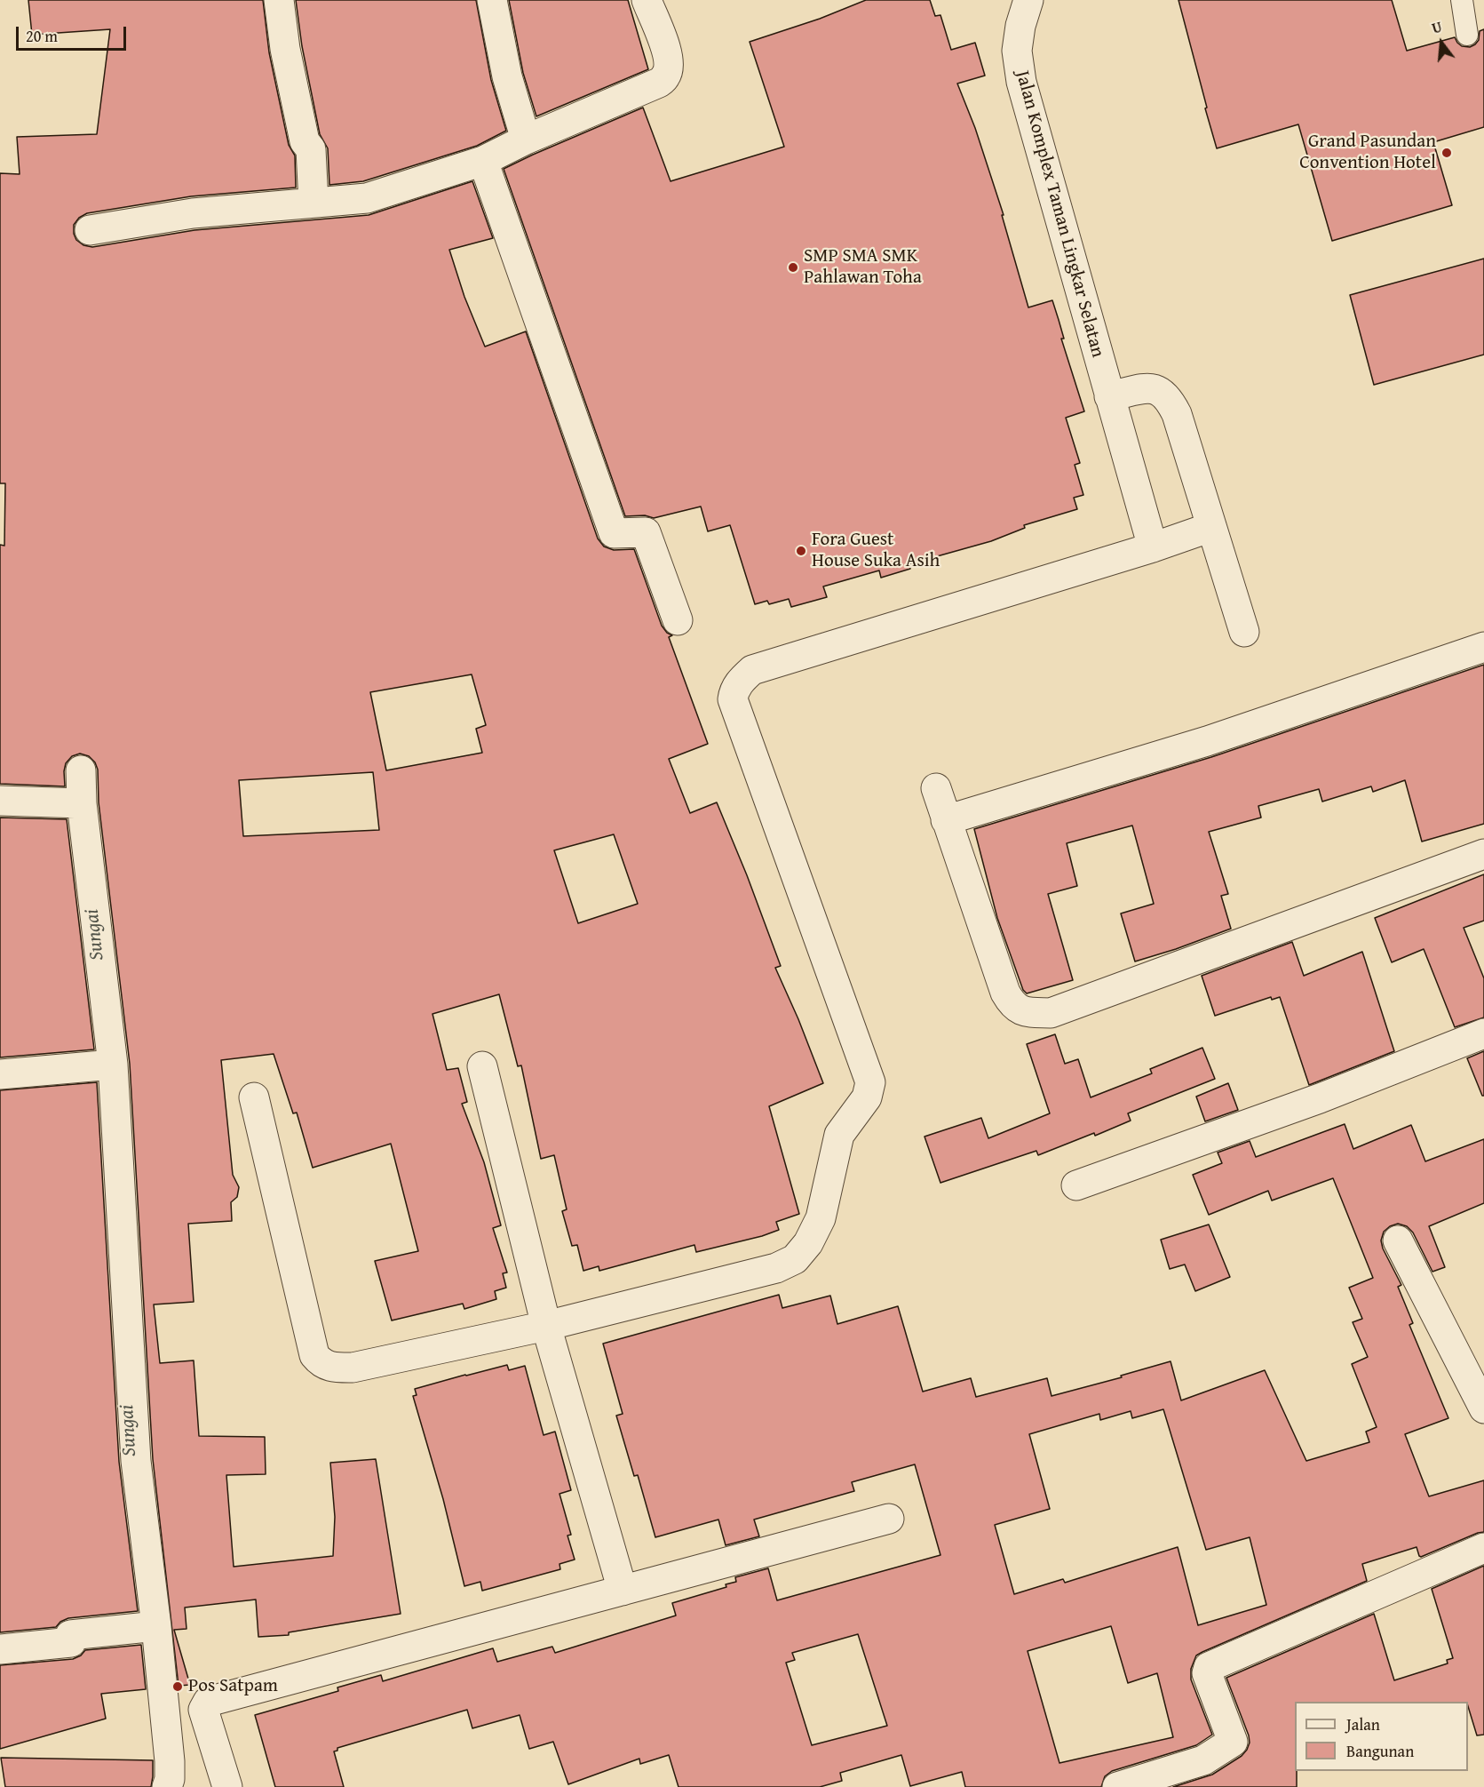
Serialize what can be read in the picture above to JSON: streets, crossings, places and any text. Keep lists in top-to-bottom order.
{
  "streets": {
    "street": ["Jalan Komplex Taman Lingkar Selatan"]
  },
  "water": ["Sungai"],
  "places": [
    "Grand Pasundan Convention Hotel",
    "SMP SMA SMK Pahlawan Toha",
    "Fora Guest House Suka Asih",
    "Pos Satpam"
  ],
  "legend": ["Jalan", "Bangunan"],
  "scale_bar": "20 m",
  "north": "top"
}
